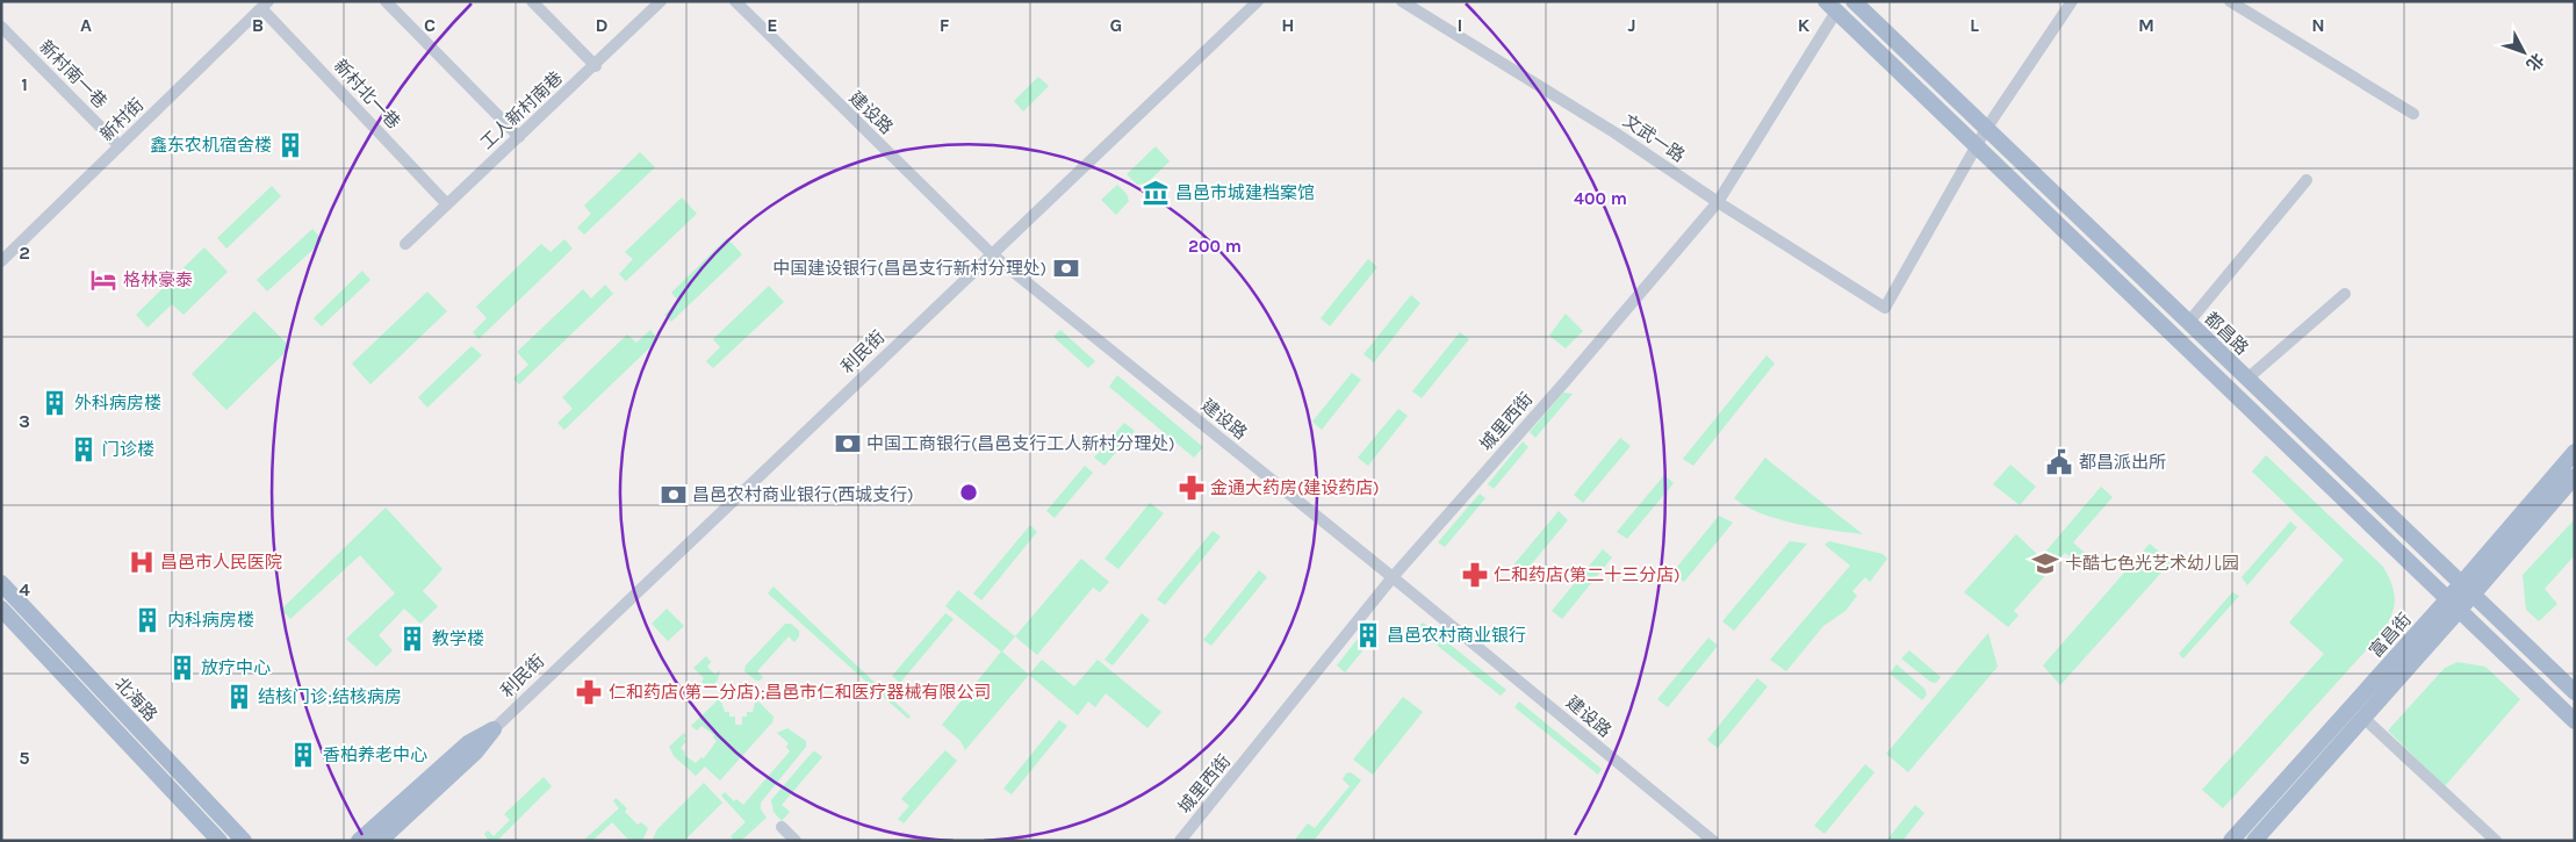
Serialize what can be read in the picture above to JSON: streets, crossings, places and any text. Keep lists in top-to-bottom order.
{
  "streets": {
    "main road": [
      "都昌路",
      "利民街",
      "富昌街",
      "北海路"
    ],
    "street": [
      "新村南一巷",
      "新村北一巷",
      "工人新村南巷",
      "建设路",
      "新村街",
      "文武一路",
      "城里西街"
    ]
  },
  "crossings": [
    ["新村南一巷", "新村街"],
    ["新村北一巷", "工人新村南巷"],
    ["新村北一巷", "新村街"],
    ["建设路", "利民街"],
    ["建设路", "城里西街"],
    ["文武一路", "城里西街"],
    ["都昌路", "富昌街"]
  ],
  "places": {
    "building": [
      "鑫东农机宿舍楼",
      "外科病房楼",
      "门诊楼",
      "内科病房楼",
      "昌邑农村商业银行",
      "教学楼",
      "放疗中心",
      "结核门诊;结核病房",
      "香柏养老中心"
    ],
    "museum": ["昌邑市城建档案馆"],
    "bank": ["中国建设银行(昌邑支行新村分理处)", "中国工商银行(昌邑支行工人新村分理处)", "昌邑农村商业银行(西城支行)"],
    "hotel": ["格林豪泰"],
    "public building": ["都昌派出所"],
    "pharmacy": ["金通大药房(建设药店)", "仁和药店(第二十三分店)", "仁和药店(第二分店);昌邑市仁和医疗器械有限公司"],
    "hospital": ["昌邑市人民医院"],
    "school or university": ["卡酷七色光艺术幼儿园"]
  },
  "north": "bottom right",
  "grid": {
    "columns": [
      "A",
      "B",
      "C",
      "D",
      "E",
      "F",
      "G",
      "H",
      "I",
      "J",
      "K",
      "L",
      "M",
      "N"
    ],
    "rows": [
      "1",
      "2",
      "3",
      "4",
      "5"
    ]
  },
  "rings": ["400 m", "200 m"]
}
